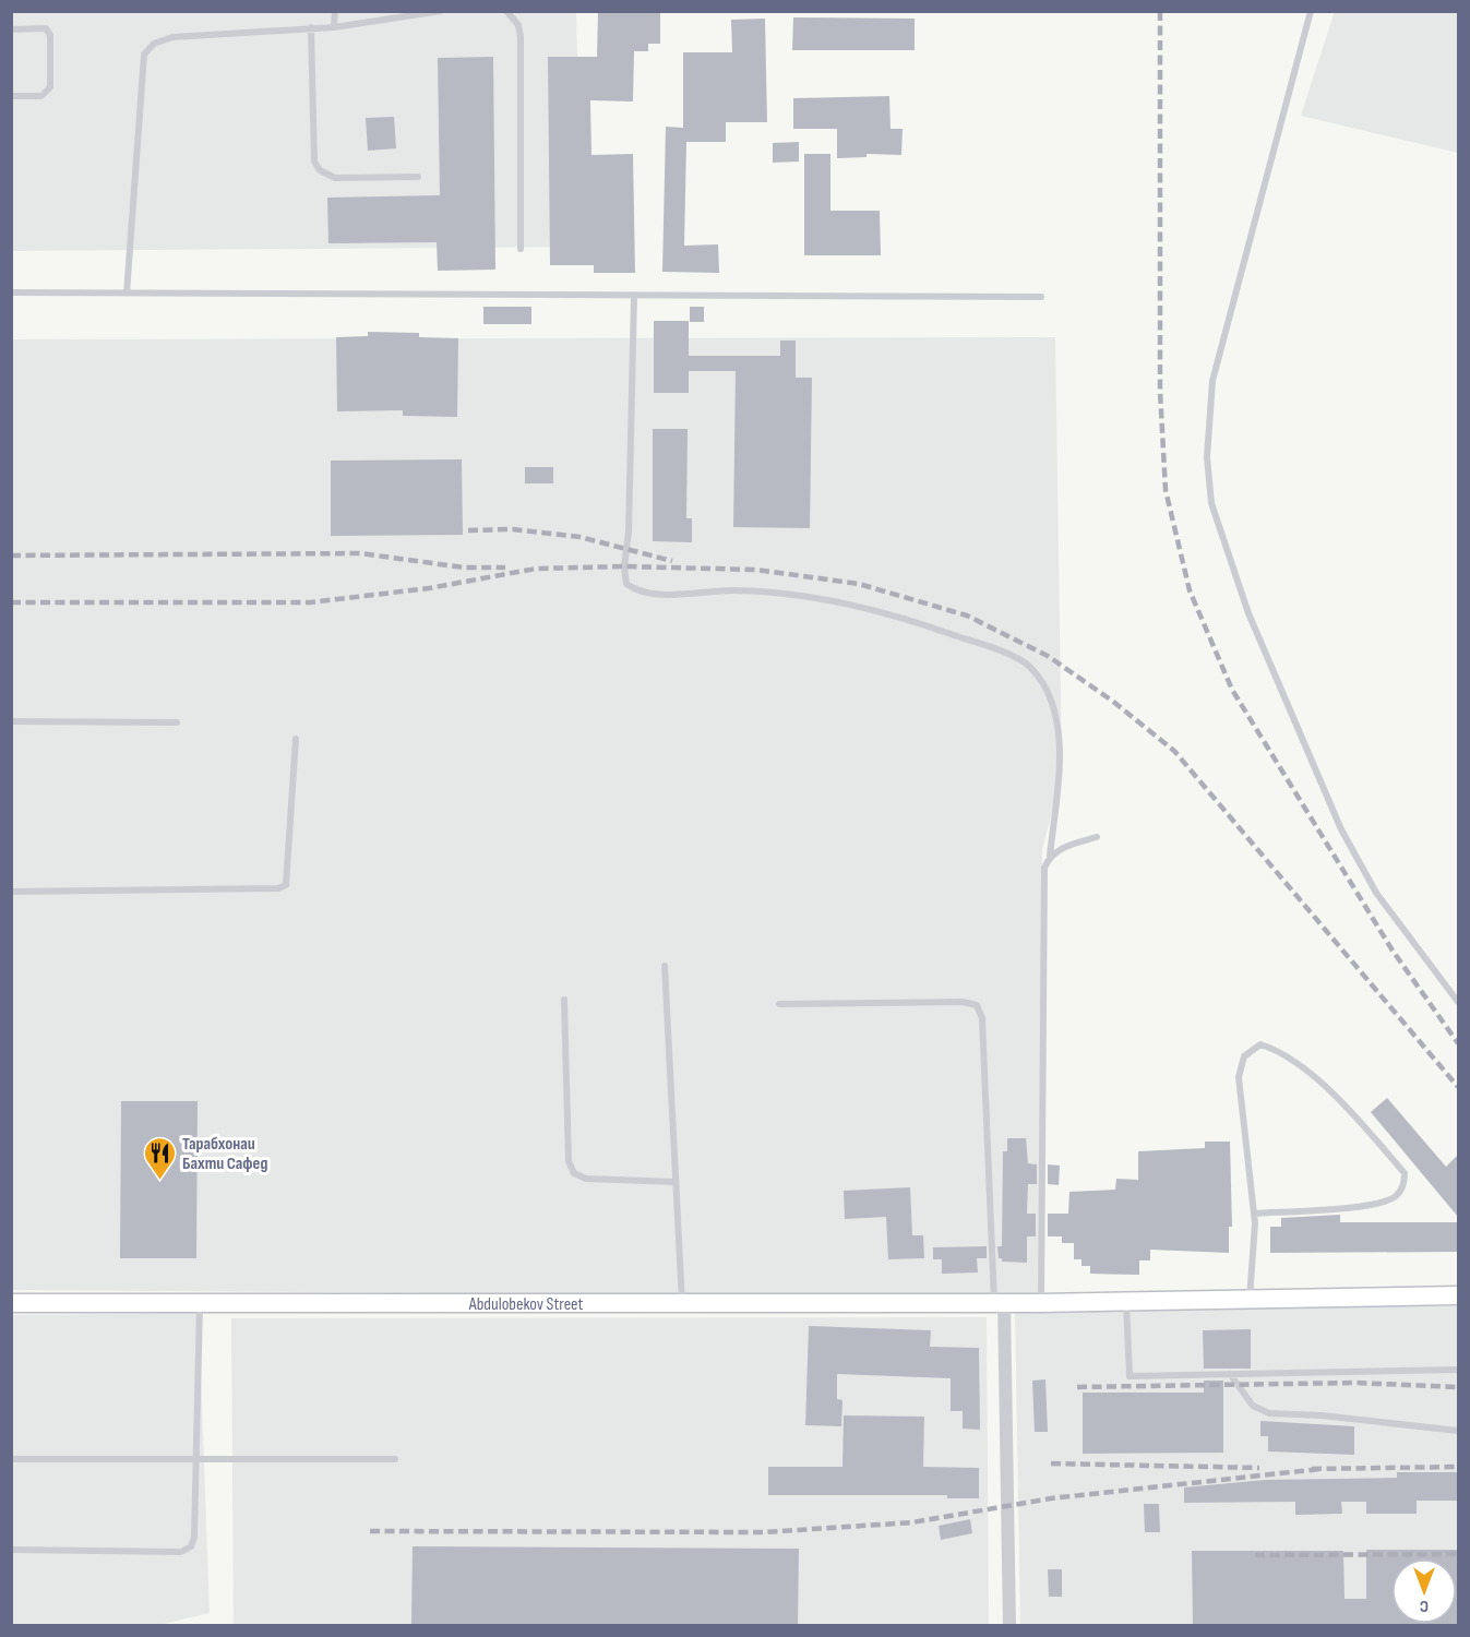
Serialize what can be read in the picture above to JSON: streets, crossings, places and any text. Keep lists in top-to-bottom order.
{
  "streets": {
    "street": ["Abdulobekov Street"]
  },
  "places": {
    "restaurant": ["Тарабхонаи Бахти Сафед"]
  },
  "north": "bottom"
}
